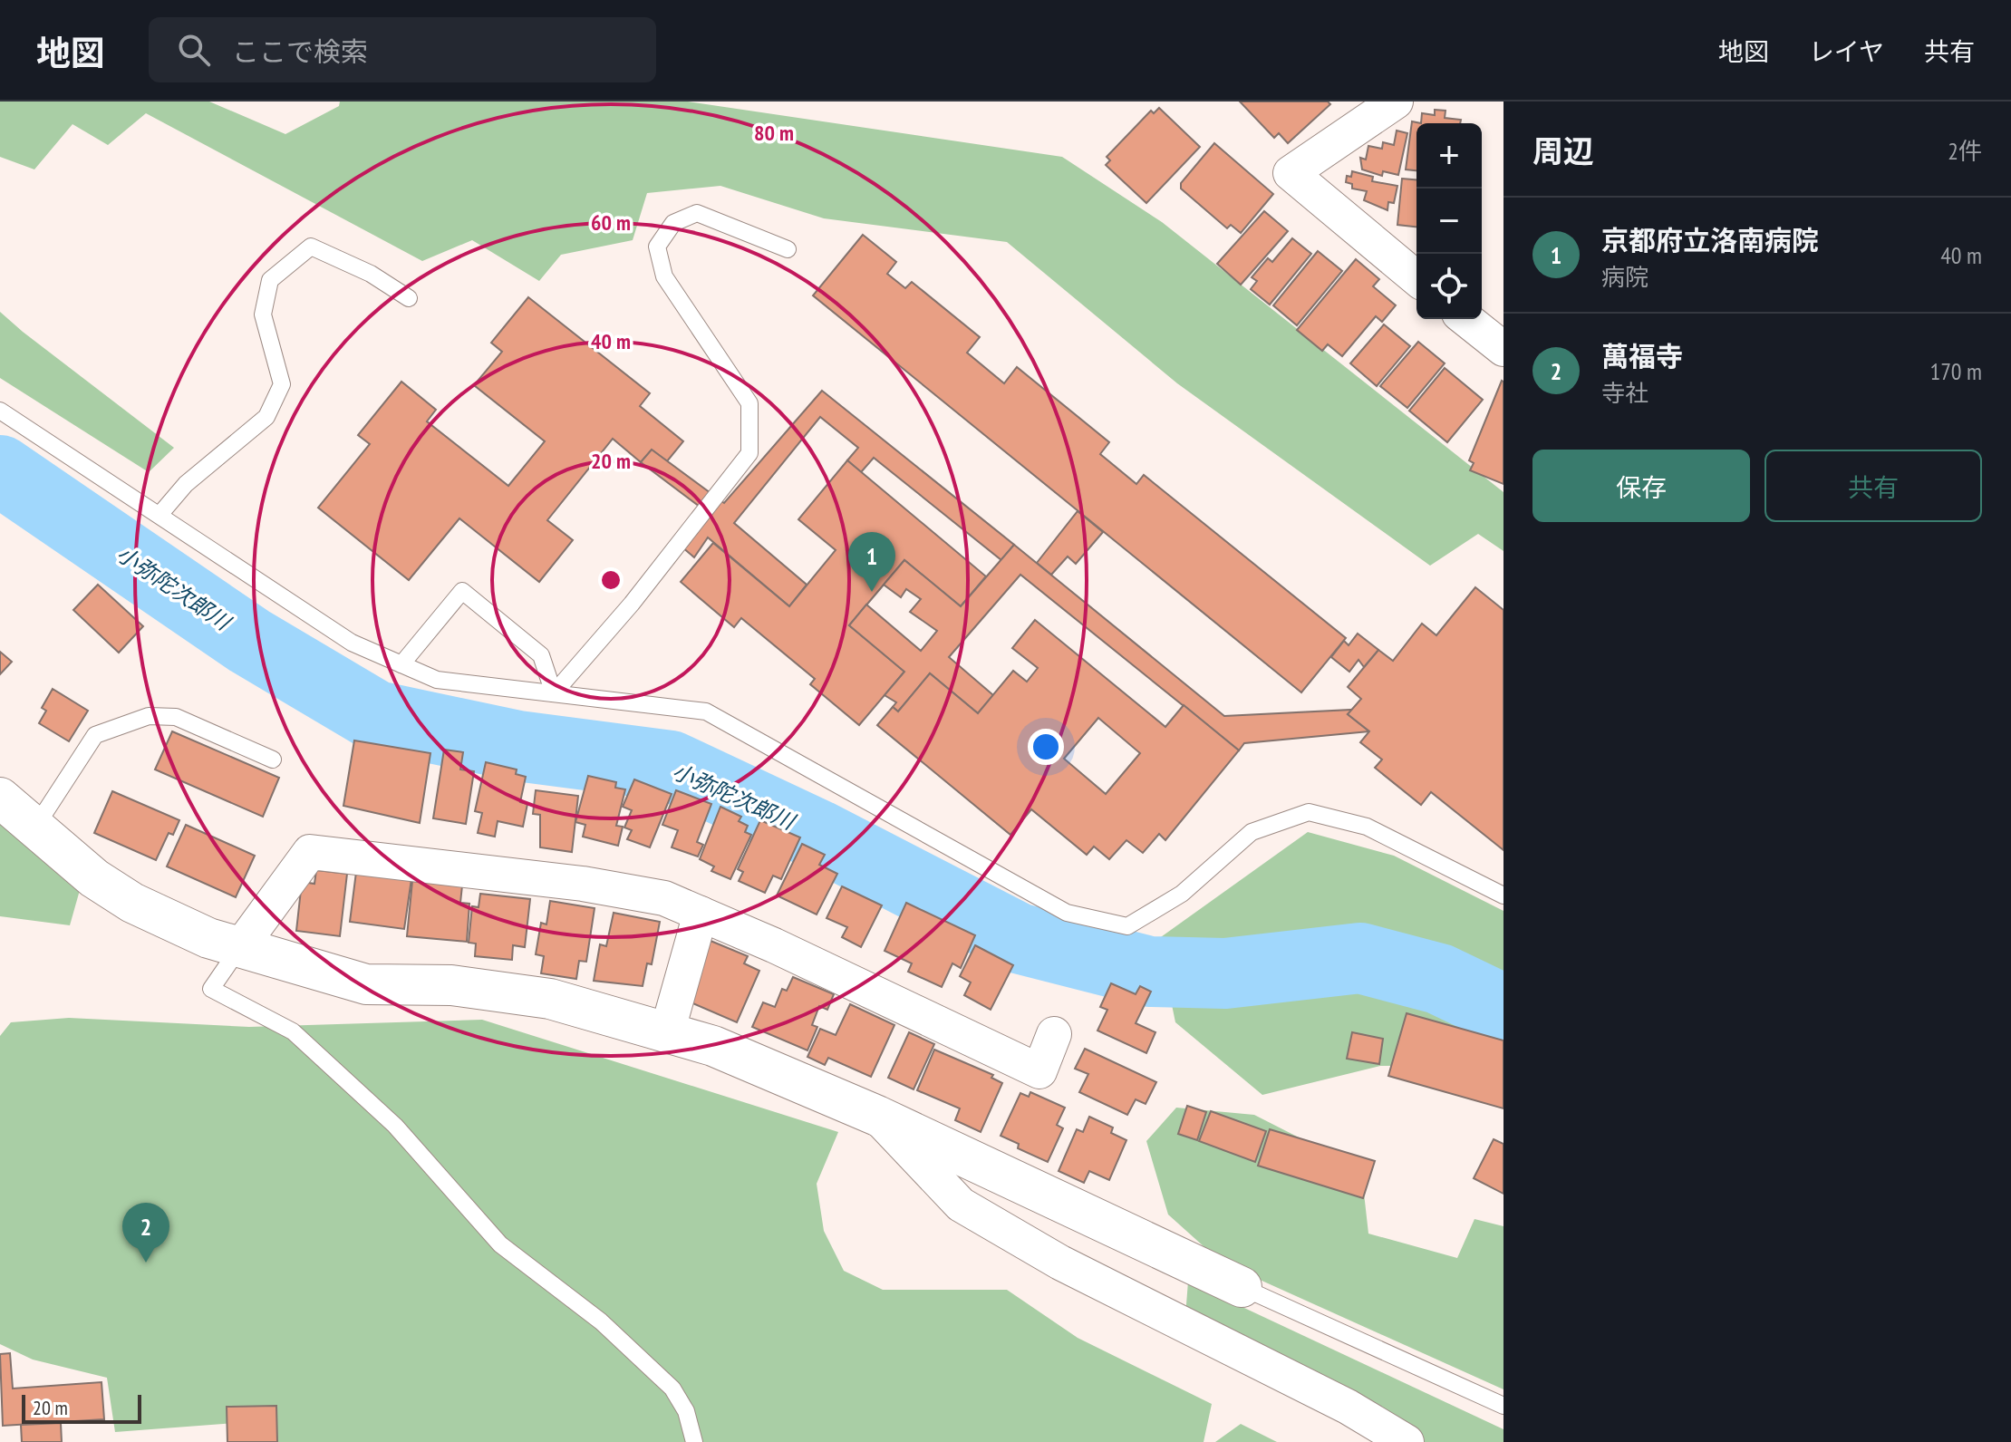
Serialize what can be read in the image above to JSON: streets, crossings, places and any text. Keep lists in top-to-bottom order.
{
  "water": ["小弥陀次郎川"],
  "scale_bar": "20 m",
  "page": {
    "header": "地図",
    "search": "ここで検索",
    "nav": ["地図", "レイヤ", "共有"],
    "heading": ["周辺", "2件"],
    "map_buttons": ["+", "−"],
    "list": [
      {
        "mark": "1",
        "name": "京都府立洛南病院",
        "note": "病院",
        "value": "40 m"
      },
      {
        "mark": "2",
        "name": "萬福寺",
        "note": "寺社",
        "value": "170 m"
      }
    ],
    "buttons": ["保存", "共有"],
    "pins": ["1", "2"],
    "scale": "20 m"
  },
  "rings": [
    "80 m",
    "60 m",
    "40 m",
    "20 m"
  ]
}
